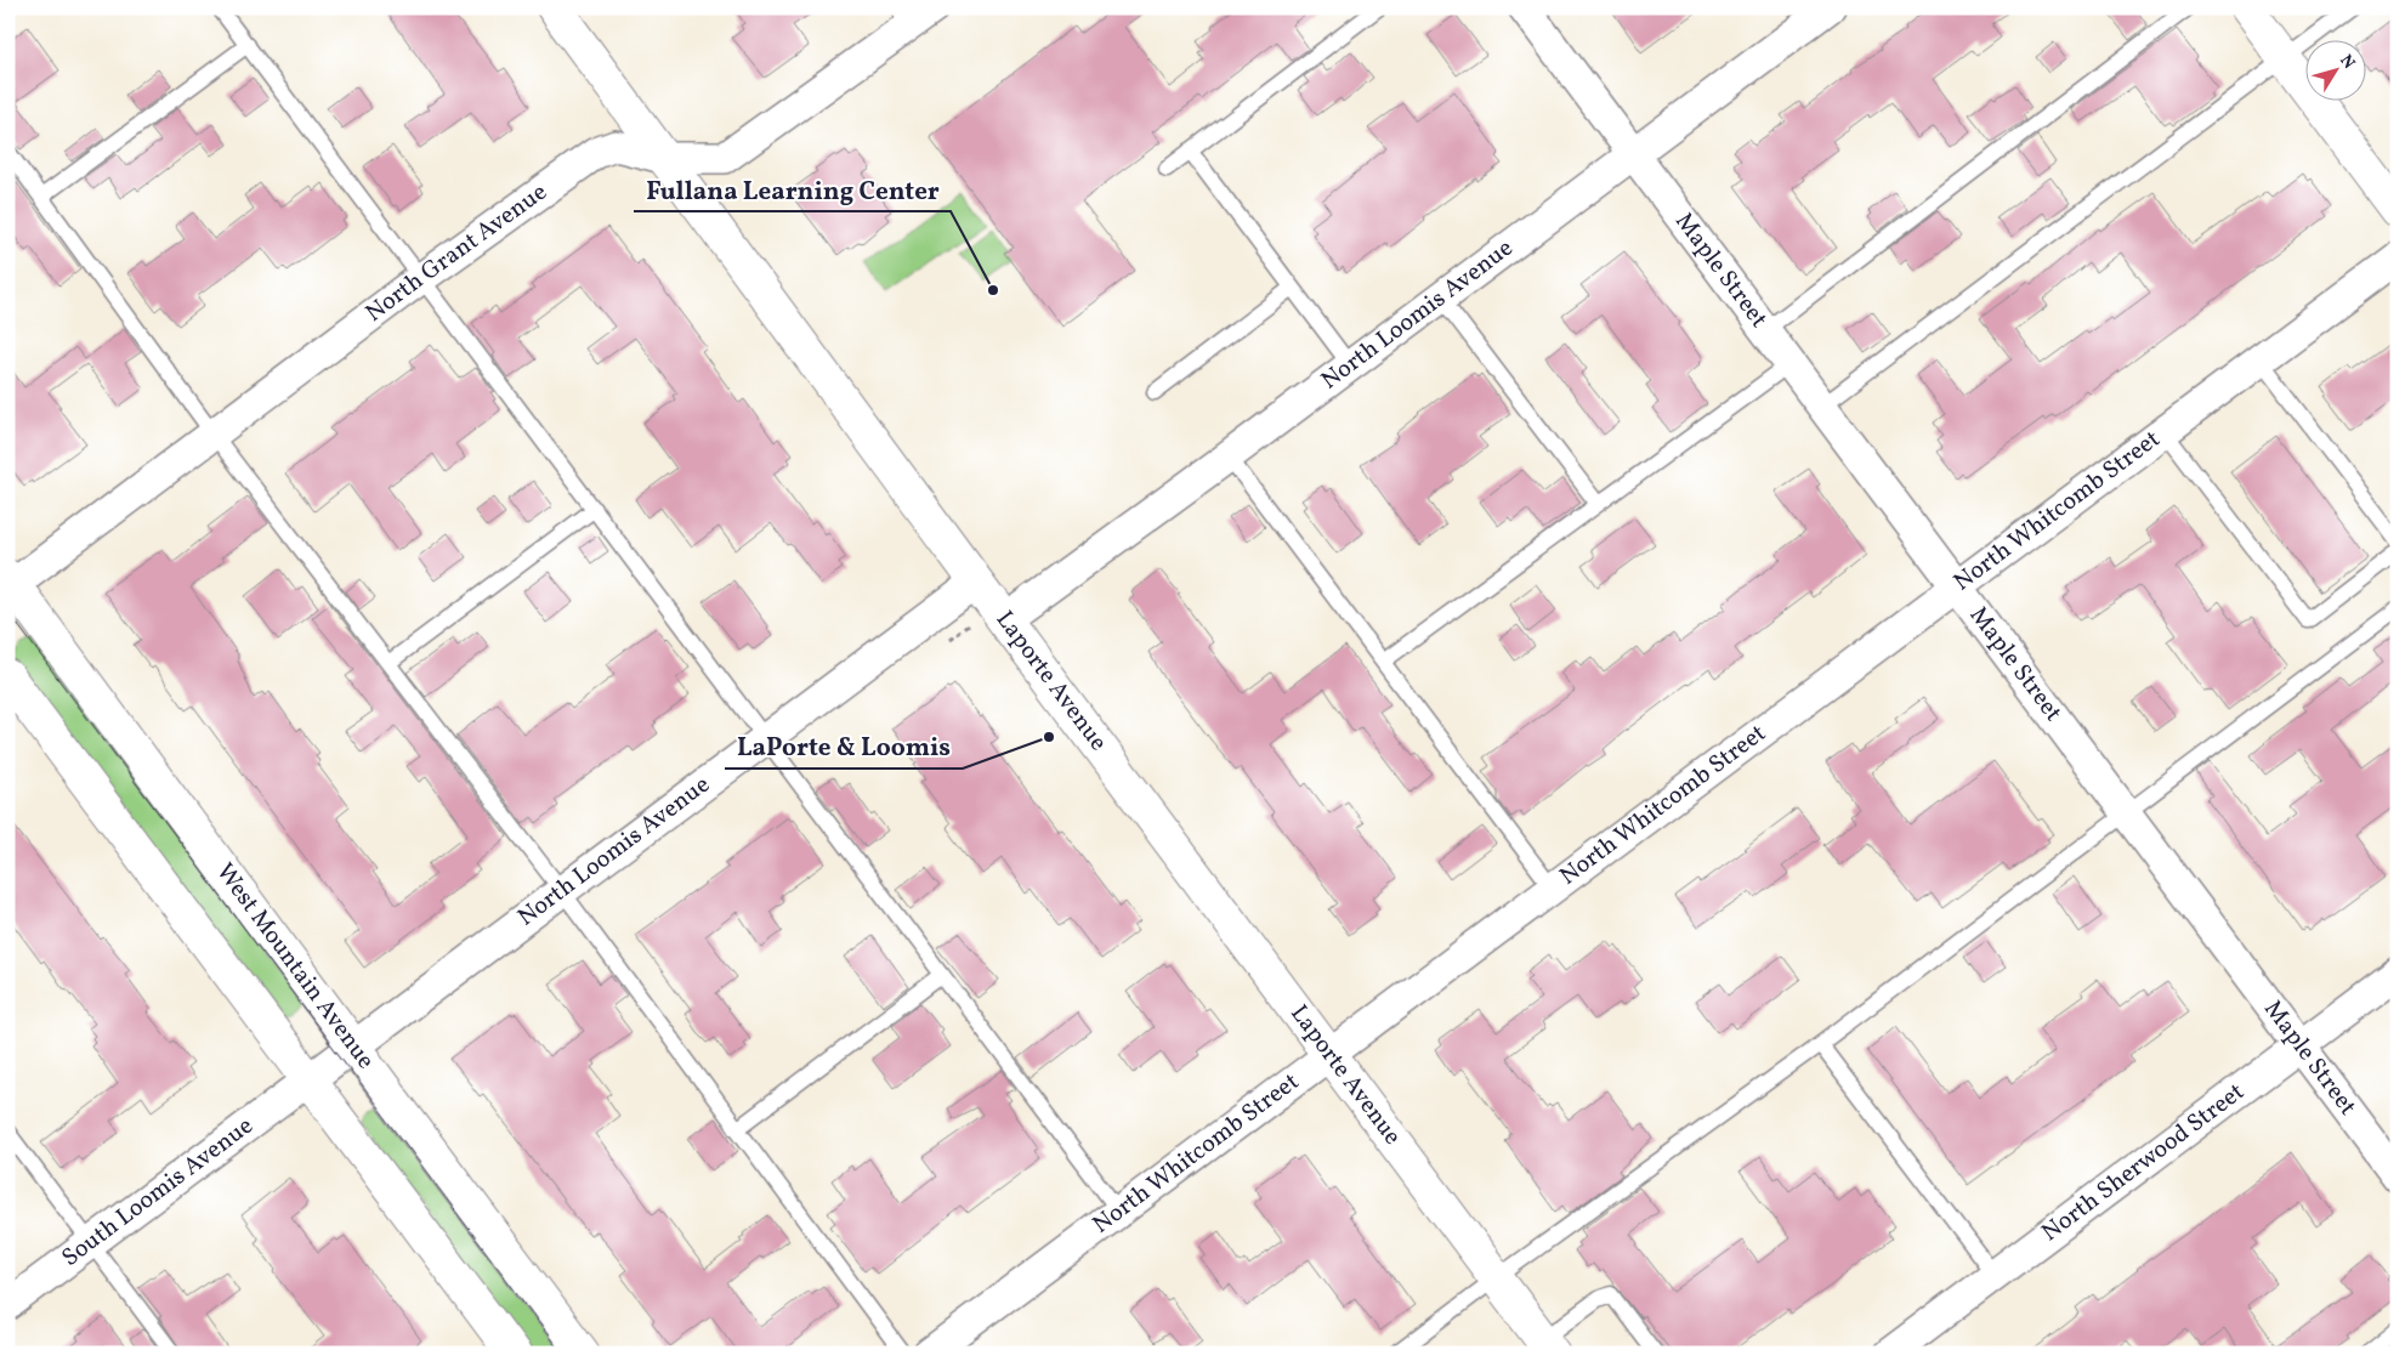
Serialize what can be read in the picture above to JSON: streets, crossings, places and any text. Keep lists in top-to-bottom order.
{
  "streets": {
    "street": [
      "North Grant Avenue",
      "Maple Street",
      "North Loomis Avenue",
      "North Whitcomb Street",
      "Laporte Avenue",
      "West Mountain Avenue",
      "North Sherwood Street",
      "South Loomis Avenue"
    ]
  },
  "crossings": [
    ["North Grant Avenue", "Laporte Avenue"],
    ["North Grant Avenue", "West Mountain Avenue"],
    ["Maple Street", "North Loomis Avenue"],
    ["Maple Street", "North Whitcomb Street"],
    ["Maple Street", "North Sherwood Street"],
    ["North Loomis Avenue", "Laporte Avenue"],
    ["North Loomis Avenue", "West Mountain Avenue"],
    ["North Loomis Avenue", "South Loomis Avenue"],
    ["North Whitcomb Street", "Laporte Avenue"]
  ],
  "places": ["Fullana Learning Center", "LaPorte & Loomis"],
  "north": "top right"
}
